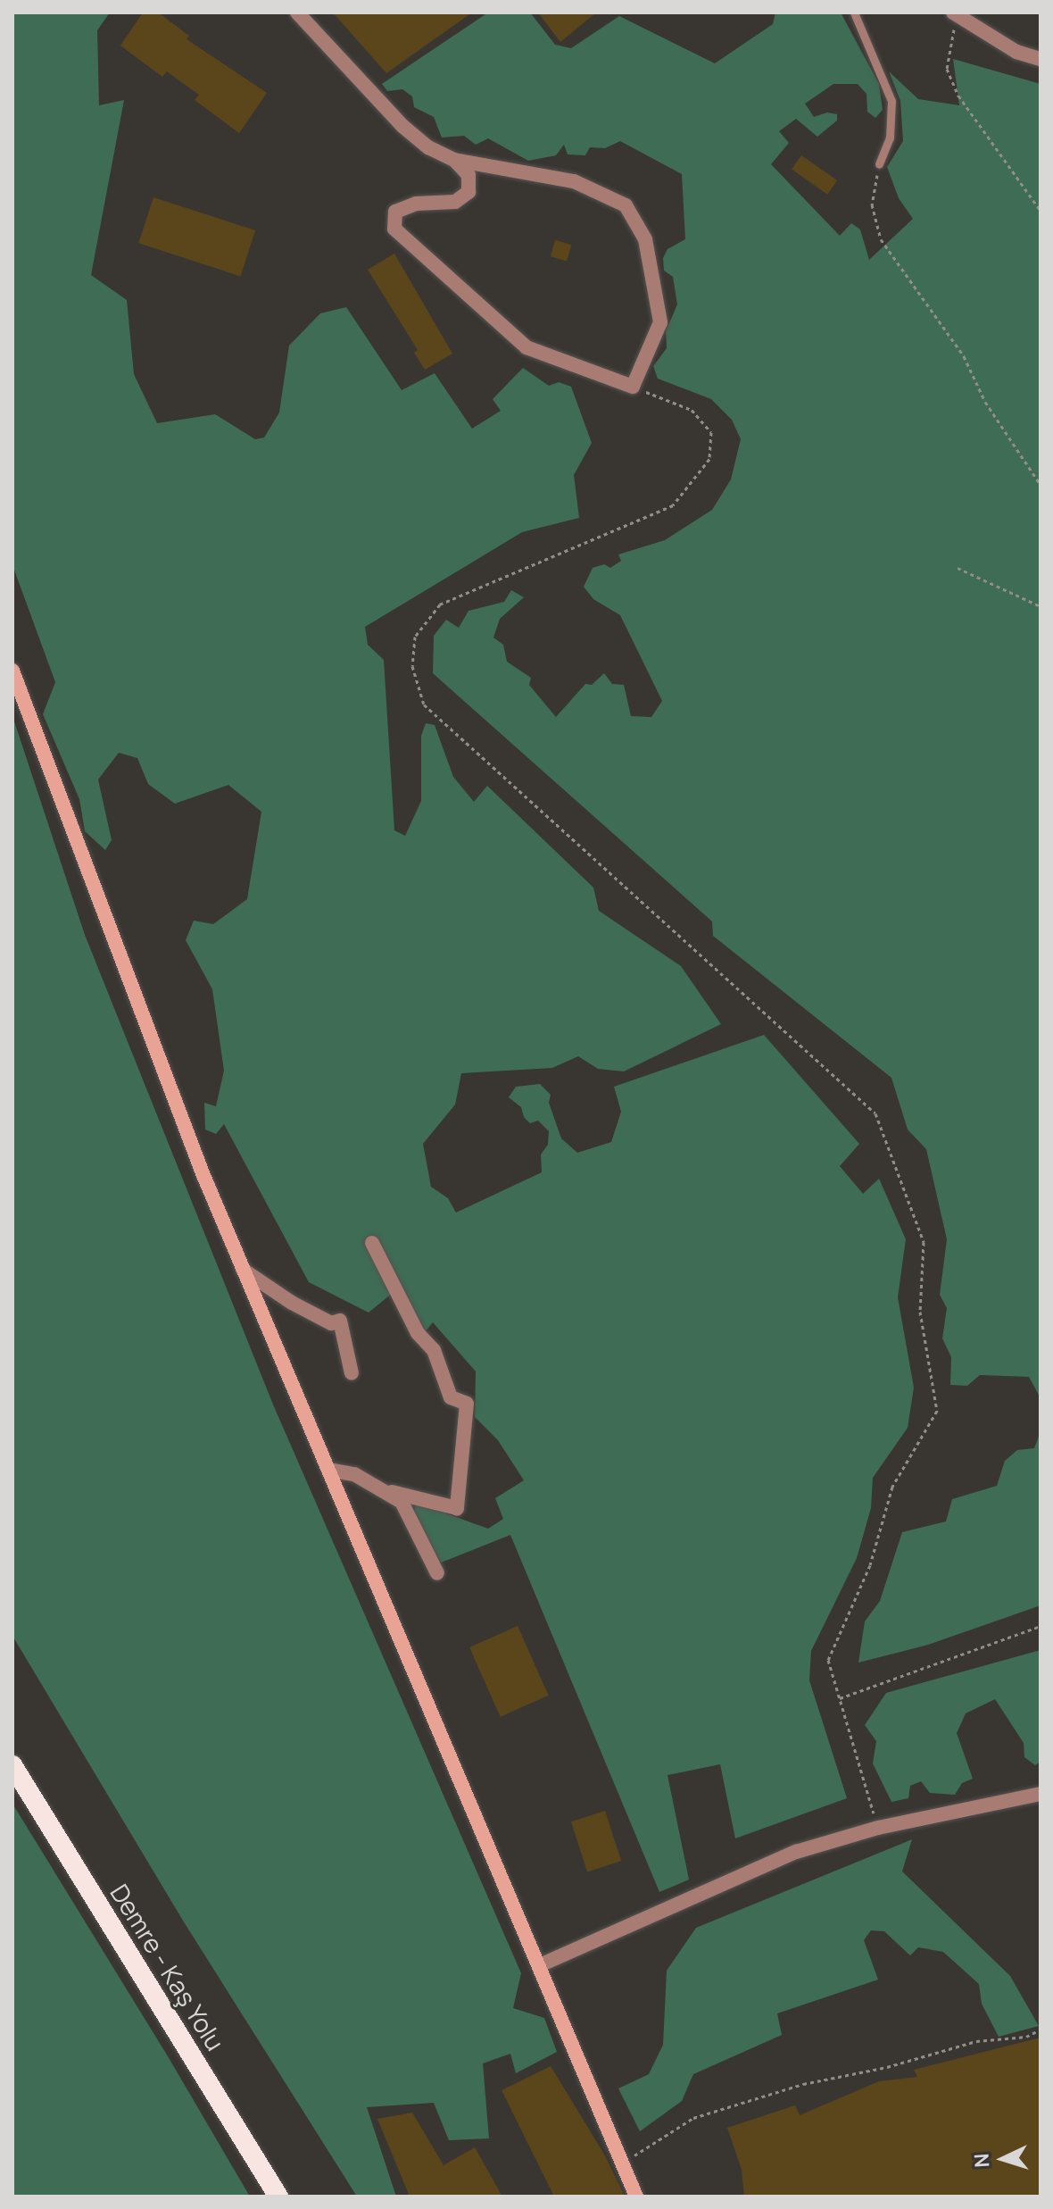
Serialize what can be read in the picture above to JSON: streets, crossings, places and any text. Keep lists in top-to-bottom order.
{
  "streets": {
    "highway": ["Demre - Kaş Yolu"]
  },
  "north": "left"
}
